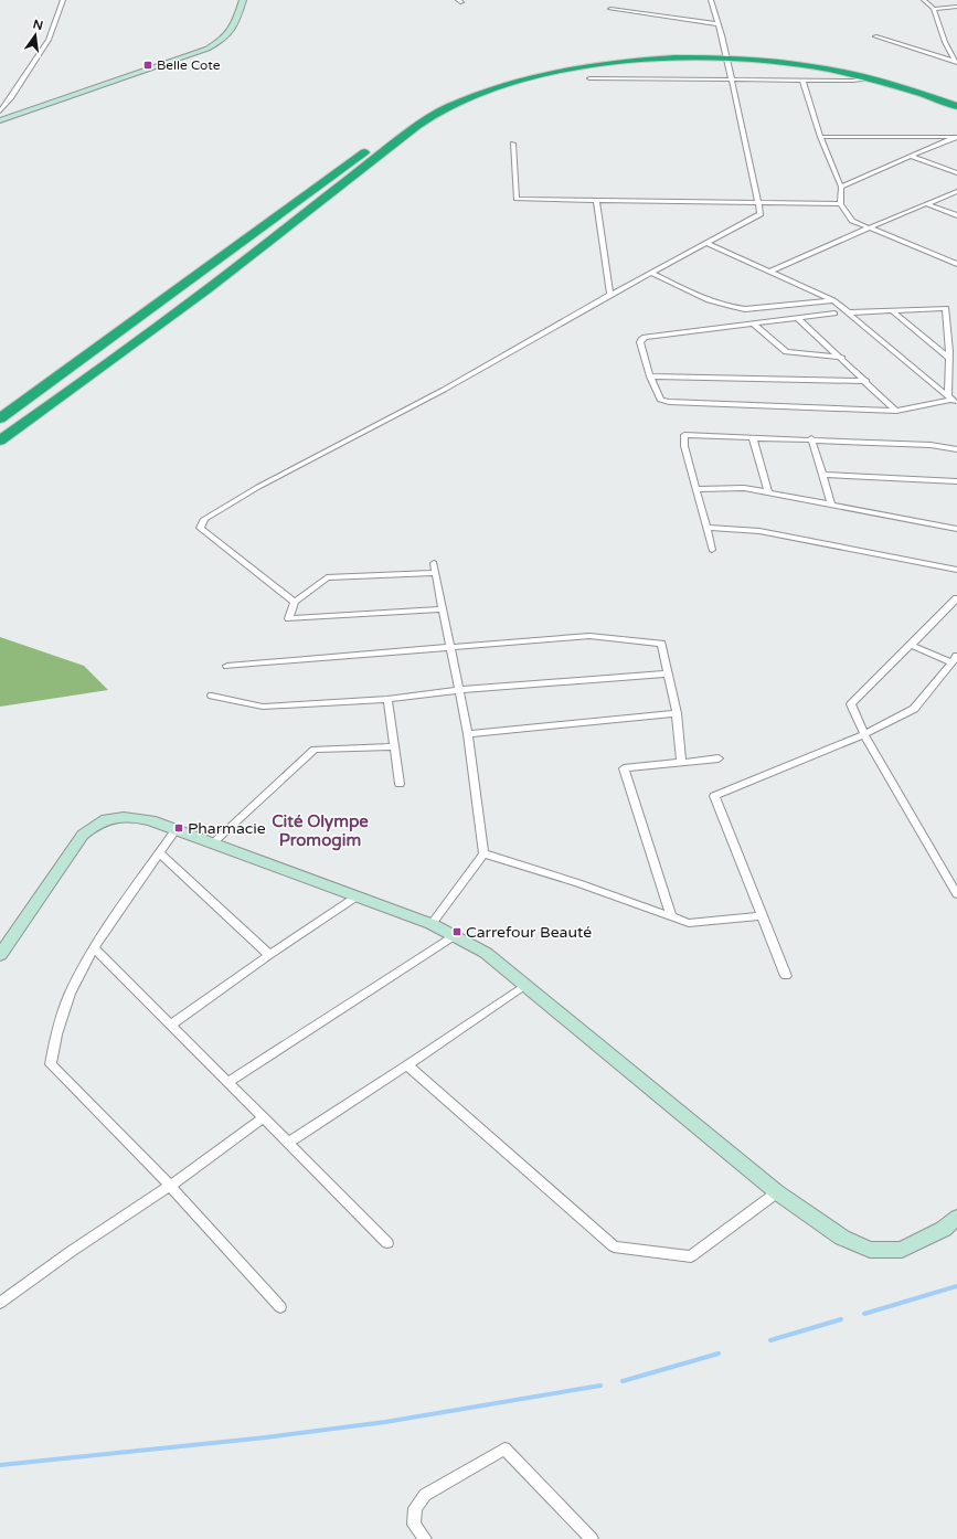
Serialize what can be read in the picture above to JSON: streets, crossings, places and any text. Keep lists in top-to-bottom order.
{
  "districts": ["Cité Olympe Promogim"],
  "places": {
    "transit": ["Belle Cote", "Pharmacie", "Carrefour Beauté"]
  },
  "north": "top"
}
